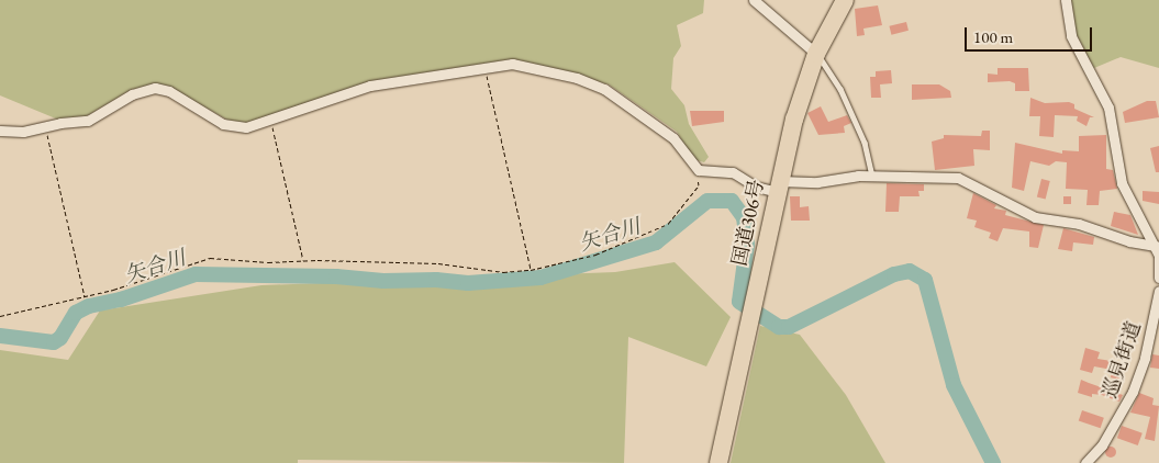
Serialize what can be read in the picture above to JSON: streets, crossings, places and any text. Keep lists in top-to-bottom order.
{
  "streets": {
    "highway": ["国道306号"],
    "street": ["巡見街道"]
  },
  "water": ["矢合川"],
  "scale_bar": "100 m"
}
